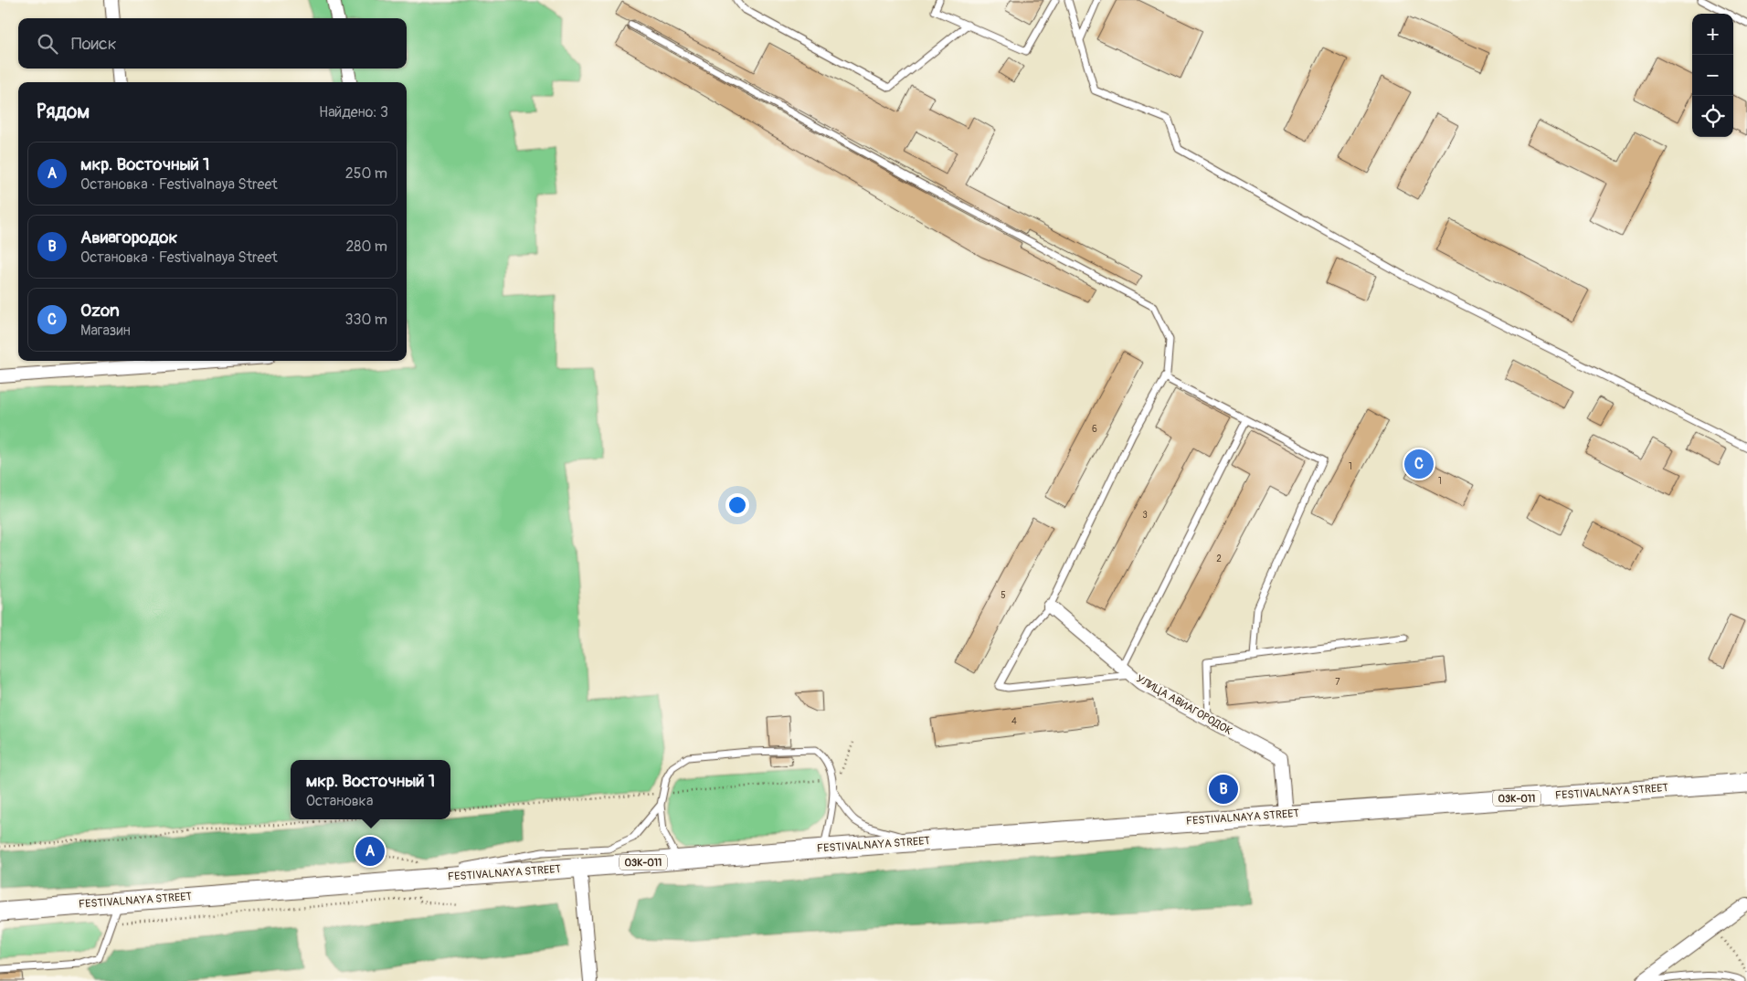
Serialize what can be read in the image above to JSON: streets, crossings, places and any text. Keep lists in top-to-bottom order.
{
  "streets": {
    "main road": ["FESTIVALNAYA STREET", "03К-011"],
    "street": ["УЛИЦА АВИАГОРОДОК"]
  },
  "crossings": [
    ["УЛИЦА АВИАГОРОДОК", "FESTIVALNAYA STREET"]
  ],
  "house_numbers": [
    "6",
    "1",
    "1",
    "3",
    "2",
    "5",
    "7",
    "4"
  ],
  "page": {
    "map_buttons": ["+", "−"],
    "search": "Поиск",
    "heading": ["Рядом", "Найдено: 3"],
    "list": [
      {
        "mark": "A",
        "name": "мкр. Восточный 1",
        "note": "Остановка · Festivalnaya Street",
        "value": "250 m"
      },
      {
        "mark": "B",
        "name": "Авиагородок",
        "note": "Остановка · Festivalnaya Street",
        "value": "280 m"
      },
      {
        "mark": "C",
        "name": "Ozon",
        "note": "Магазин",
        "value": "330 m"
      }
    ],
    "pins": ["C", "B", "A"],
    "popup": ["мкр. Восточный 1", "Остановка"]
  }
}
